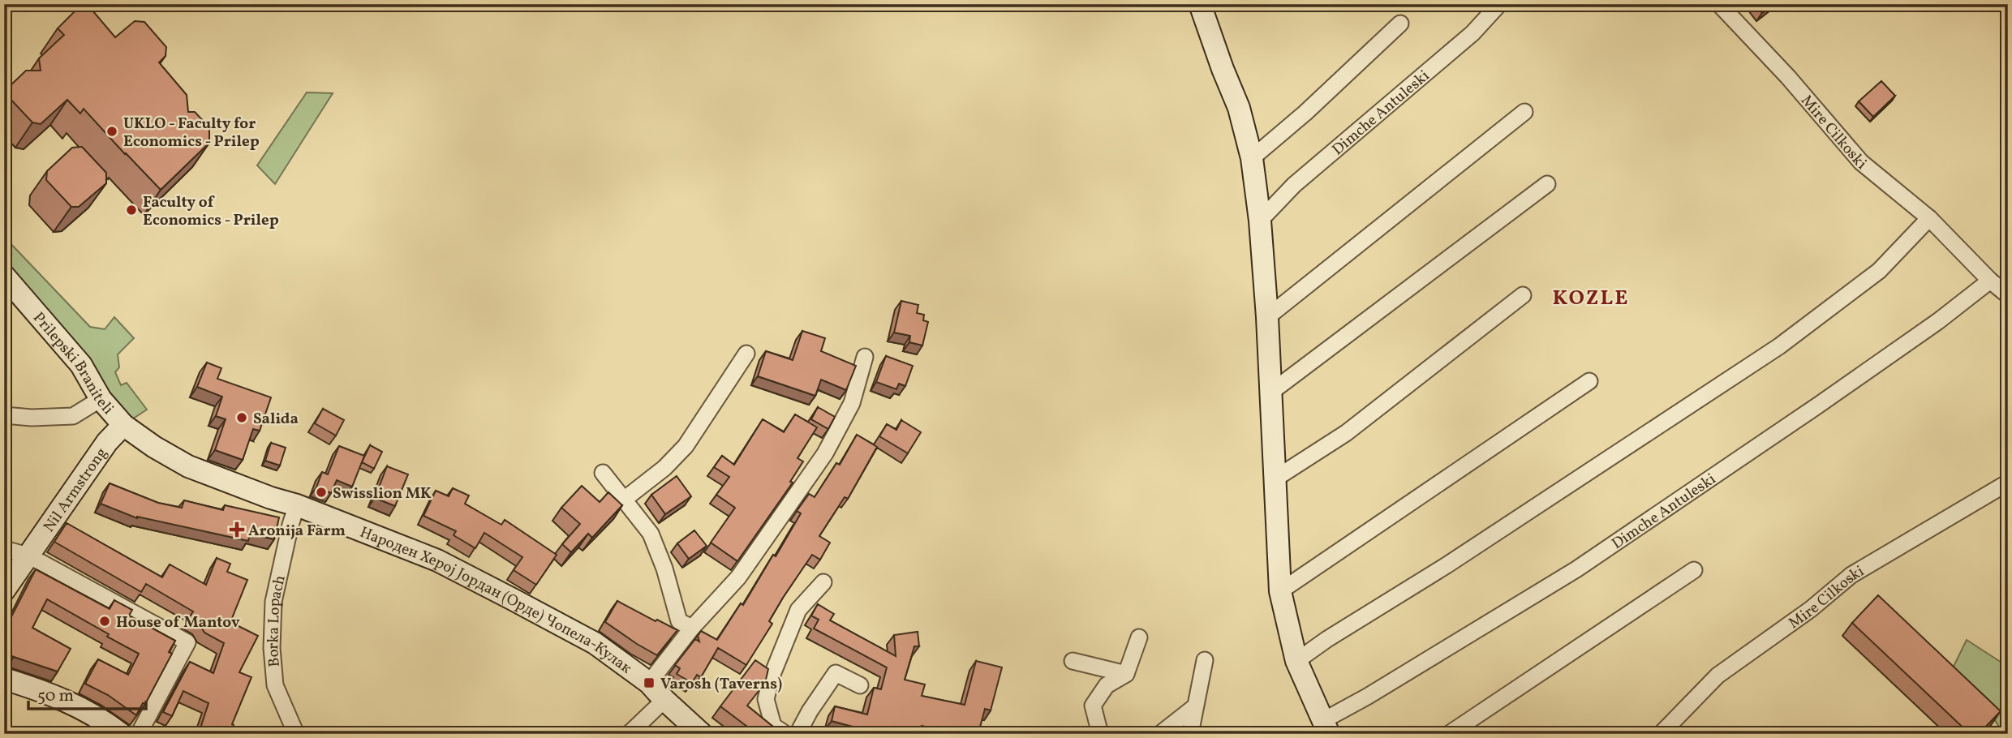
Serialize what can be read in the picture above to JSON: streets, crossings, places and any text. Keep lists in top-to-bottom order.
{
  "streets": {
    "street": [
      "Dimche Antuleski",
      "Mire Cilkoski",
      "Prilepski Braniteli",
      "Nil Armstrong",
      "Народен Херој Јордан (Орде) Чопела-Кулак",
      "Borka Lopach"
    ]
  },
  "crossings": [
    ["Dimche Antuleski", "Mire Cilkoski"],
    ["Prilepski Braniteli", "Nil Armstrong"],
    ["Prilepski Braniteli", "Народен Херој Јордан (Орде) Чопела-Кулак"],
    ["Nil Armstrong", "Народен Херој Јордан (Орде) Чопела-Кулак"],
    ["Народен Херој Јордан (Орде) Чопела-Кулак", "Borka Lopach"]
  ],
  "districts": ["KOZLE"],
  "places": {
    "other": [
      "UKLO - Faculty for Economics - Prilep",
      "Faculty of Economics - Prilep",
      "Salida",
      "Swisslion MK",
      "House of Mantov"
    ],
    "health": ["Aronija Farm"],
    "transit": ["Varosh (Taverns)"]
  },
  "scale_bar": "50 m"
}
